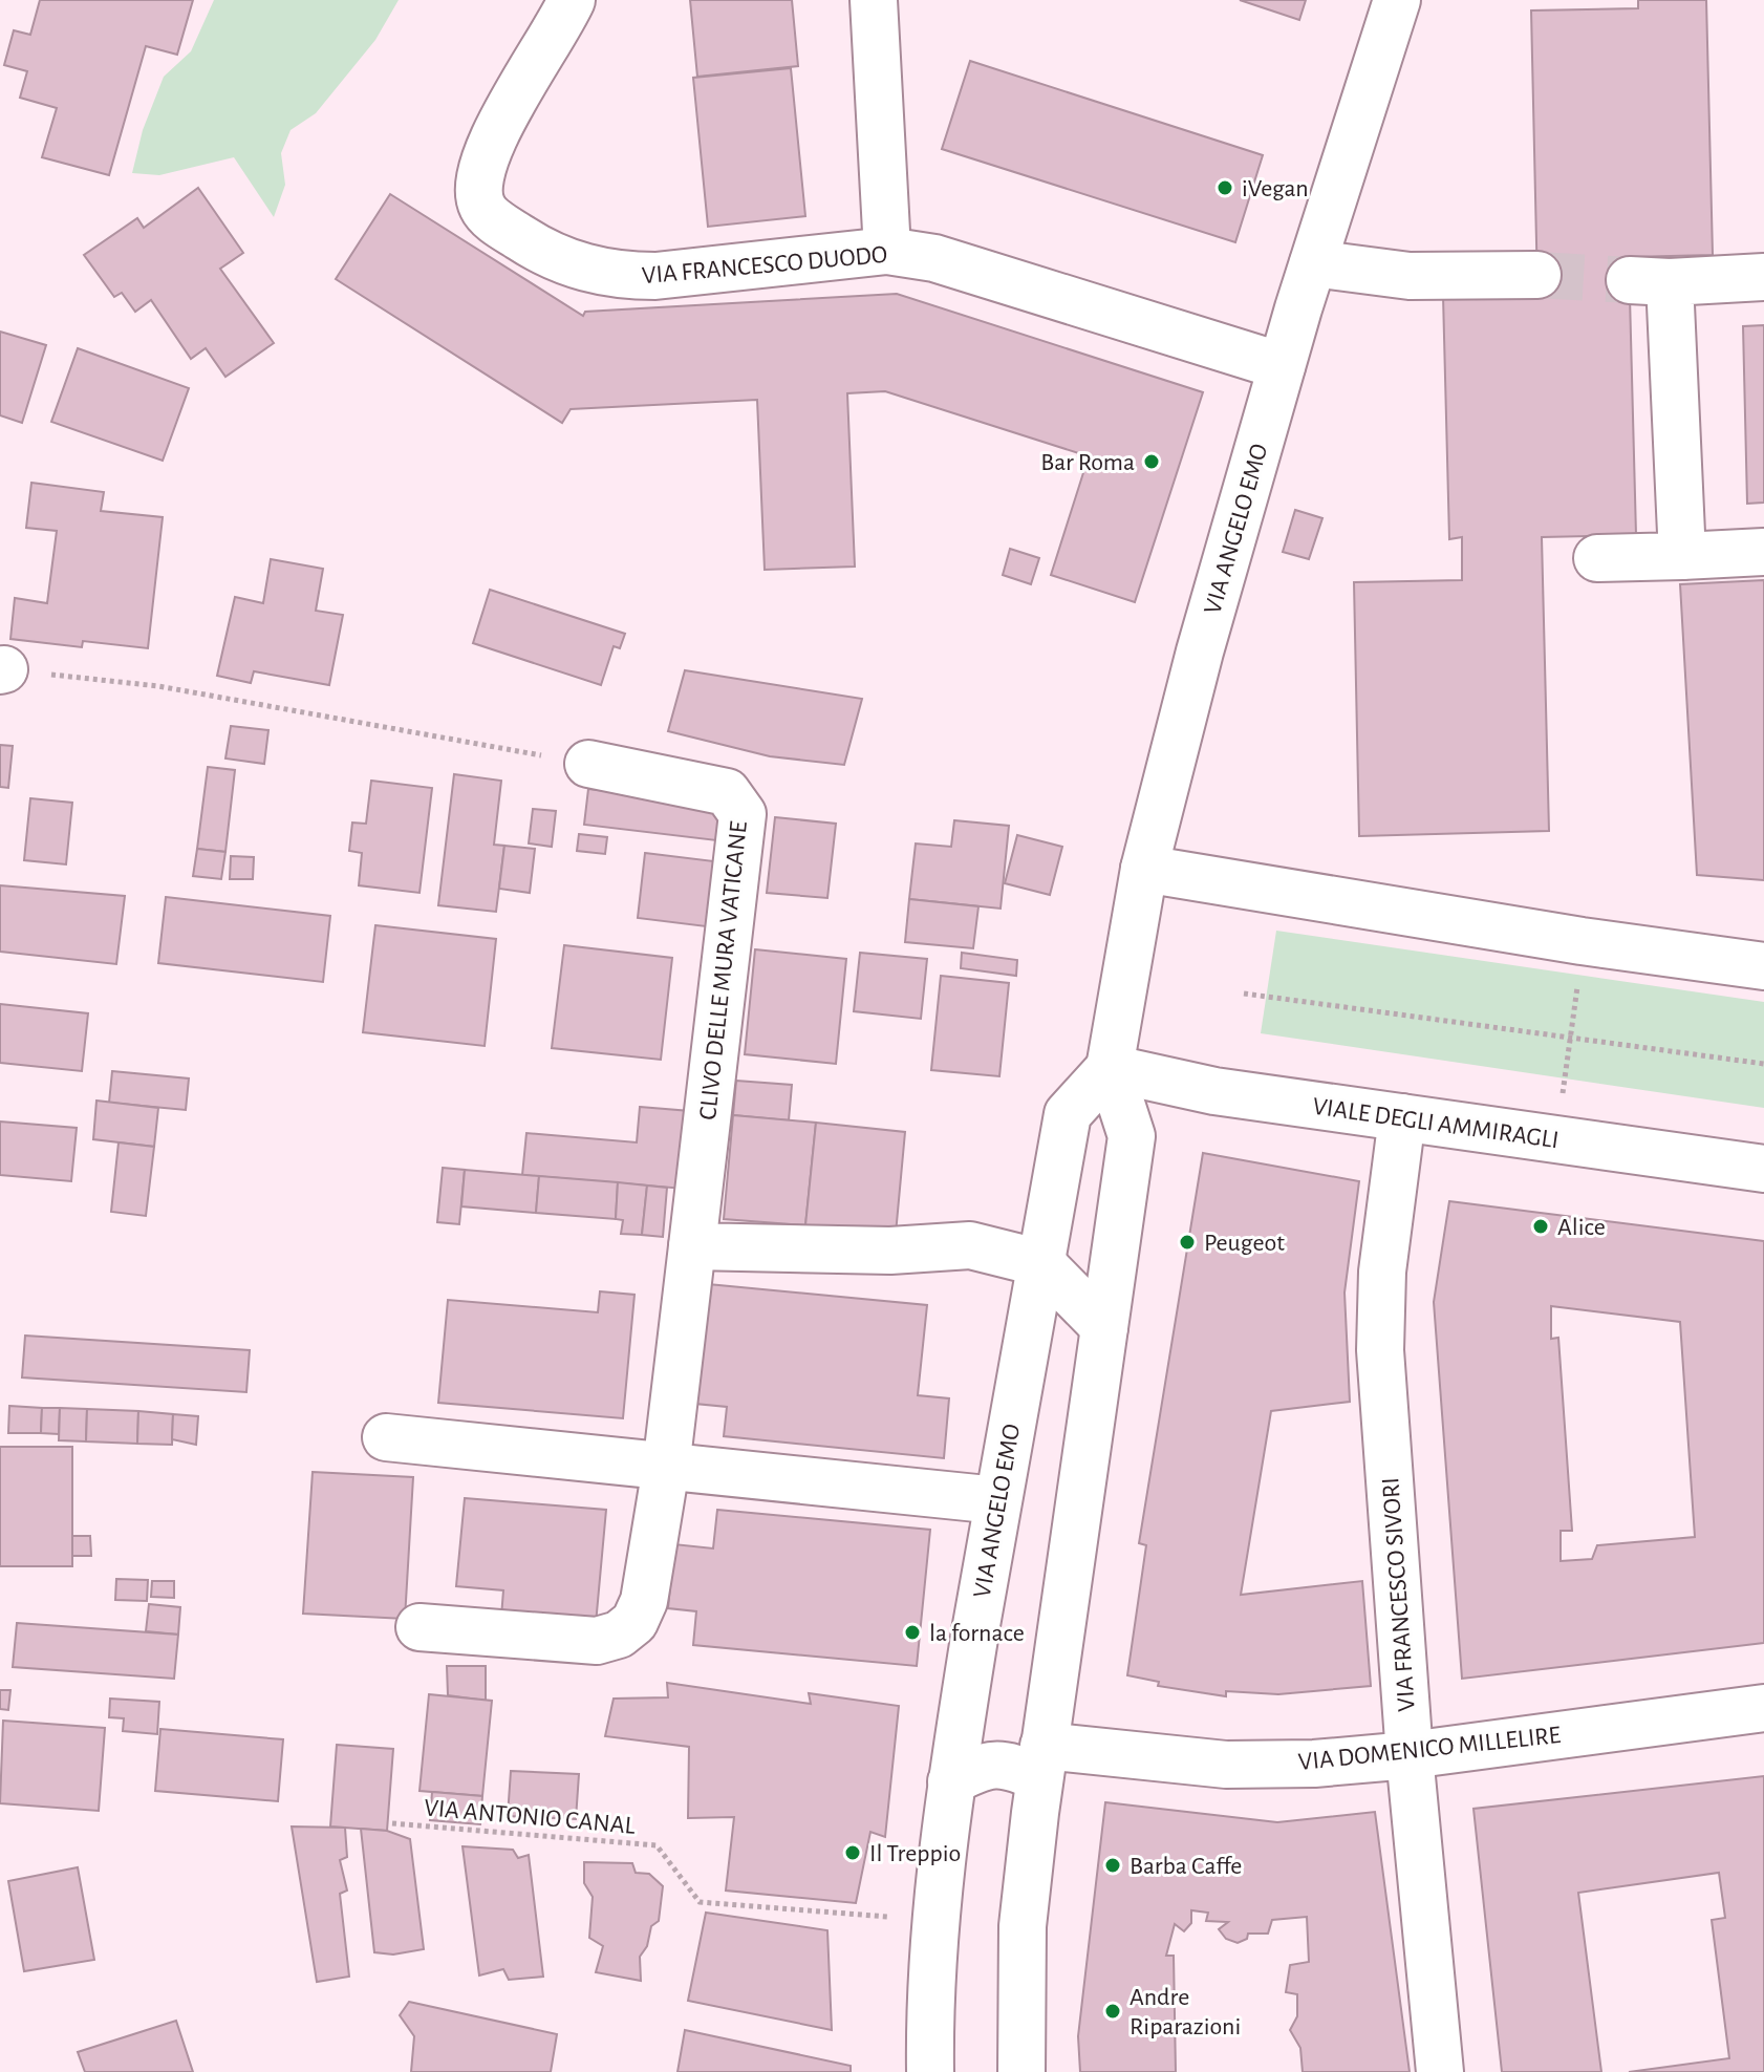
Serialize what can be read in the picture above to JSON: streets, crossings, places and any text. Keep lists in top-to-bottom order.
{
  "streets": {
    "main road": [
      "VIA FRANCESCO DUODO",
      "VIA ANGELO EMO",
      "CLIVO DELLE MURA VATICANE",
      "VIALE DEGLI AMMIRAGLI",
      "VIA FRANCESCO SIVORI",
      "VIA DOMENICO MILLELIRE"
    ],
    "path": ["VIA ANTONIO CANAL"]
  },
  "crossings": [
    ["VIA FRANCESCO DUODO", "VIA ANGELO EMO"],
    ["VIA ANGELO EMO", "VIALE DEGLI AMMIRAGLI"],
    ["VIA ANGELO EMO", "VIA DOMENICO MILLELIRE"],
    ["VIALE DEGLI AMMIRAGLI", "VIA FRANCESCO SIVORI"],
    ["VIA FRANCESCO SIVORI", "VIA DOMENICO MILLELIRE"]
  ],
  "places": [
    "iVegan",
    "Bar Roma",
    "Alice",
    "Peugeot",
    "la fornace",
    "Il Treppio",
    "Barba Caffe",
    "Andre Riparazioni"
  ]
}
